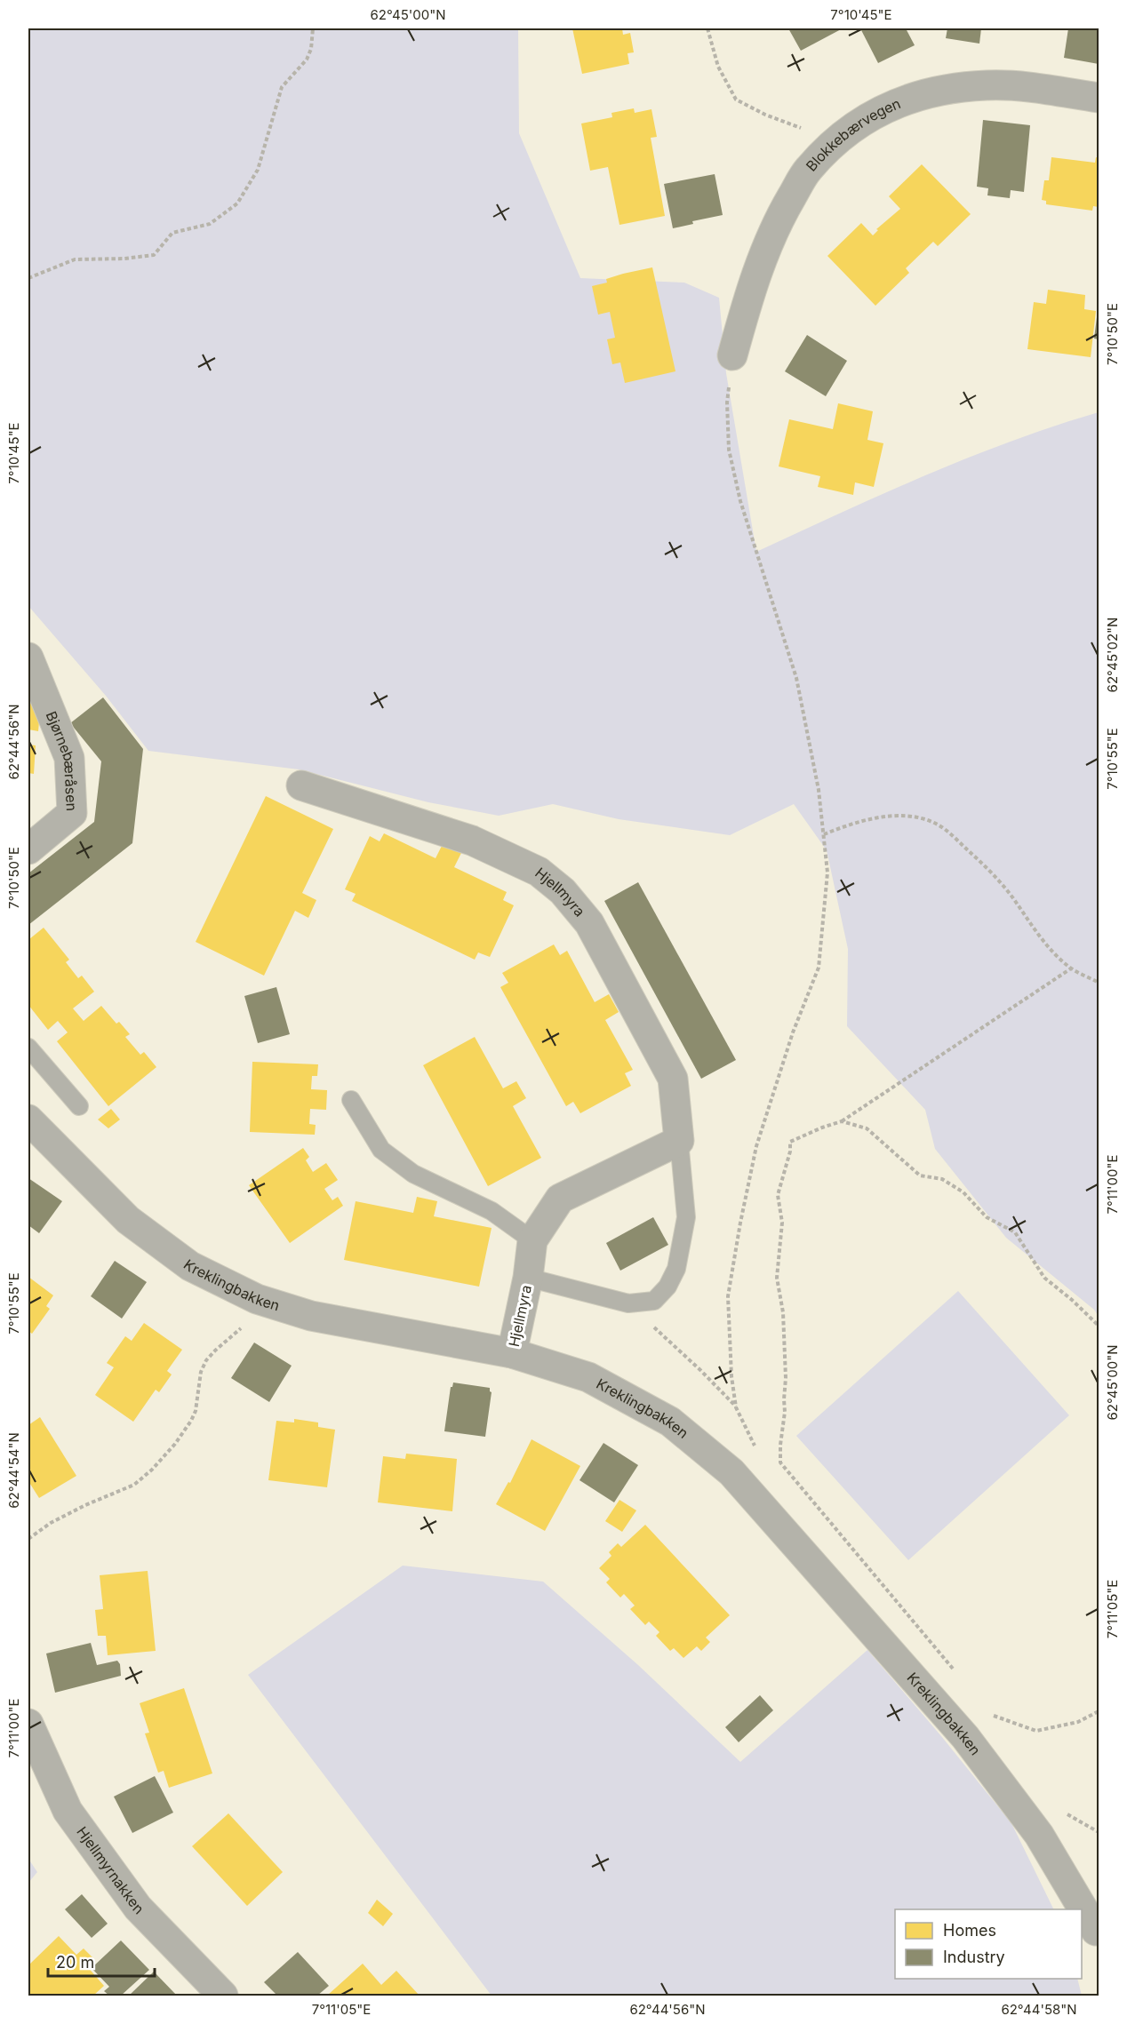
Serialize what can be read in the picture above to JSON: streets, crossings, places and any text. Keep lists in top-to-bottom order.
{
  "streets": {
    "street": [
      "Blokkebærvegen",
      "Bjørnebæråsen",
      "Hjellmyra",
      "Kreklingbakken",
      "Hjellmyrnakken"
    ]
  },
  "crossings": [
    ["Hjellmyra", "Kreklingbakken"]
  ],
  "legend": ["Homes", "Industry"],
  "scale_bar": "20 m",
  "coordinates": [
    "62°45'00\"N",
    "7°10'45\"E",
    "7°10'50\"E",
    "62°45'02\"N",
    "62°44'56\"N",
    "7°10'55\"E",
    "7°11'00\"E",
    "62°44'54\"N",
    "7°11'05\"E",
    "62°44'58\"N"
  ]
}
